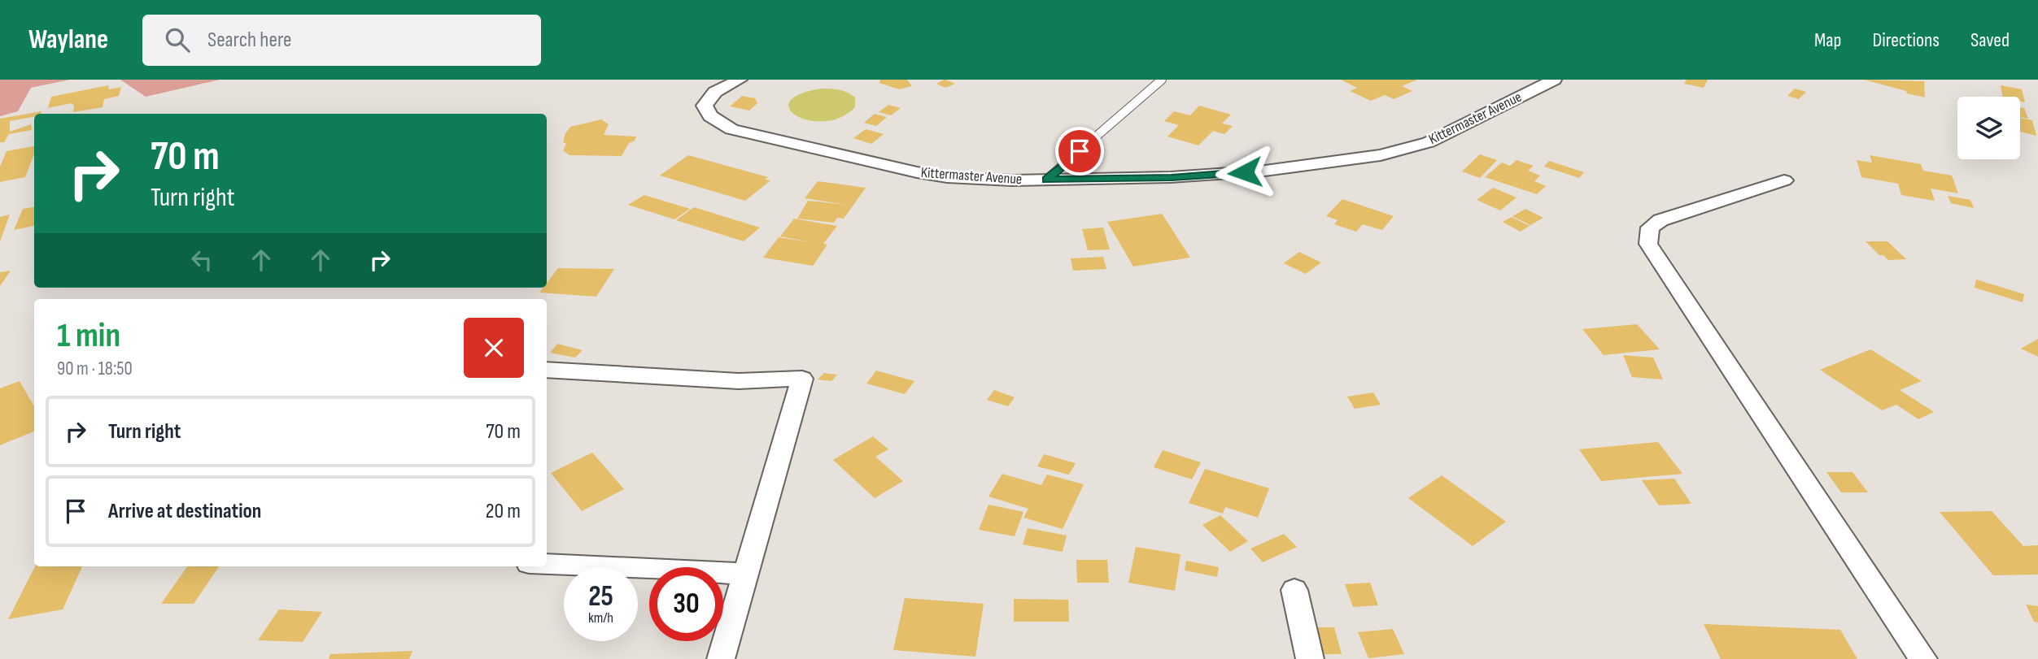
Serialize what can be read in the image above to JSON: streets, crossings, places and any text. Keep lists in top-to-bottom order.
{
  "streets": {
    "street": ["Kittermaster Avenue"]
  },
  "page": {
    "header": "Waylane",
    "search": "Search here",
    "nav": ["Map", "Directions", "Saved"],
    "turn": ["70 m", "Turn right"],
    "heading": ["1 min", "90 m · 18:50"],
    "list": [
      {
        "name": "Turn right",
        "value": "70 m"
      },
      {
        "name": "Arrive at destination",
        "value": "20 m"
      }
    ],
    "speed": "25 km/h",
    "limit": "30"
  }
}
